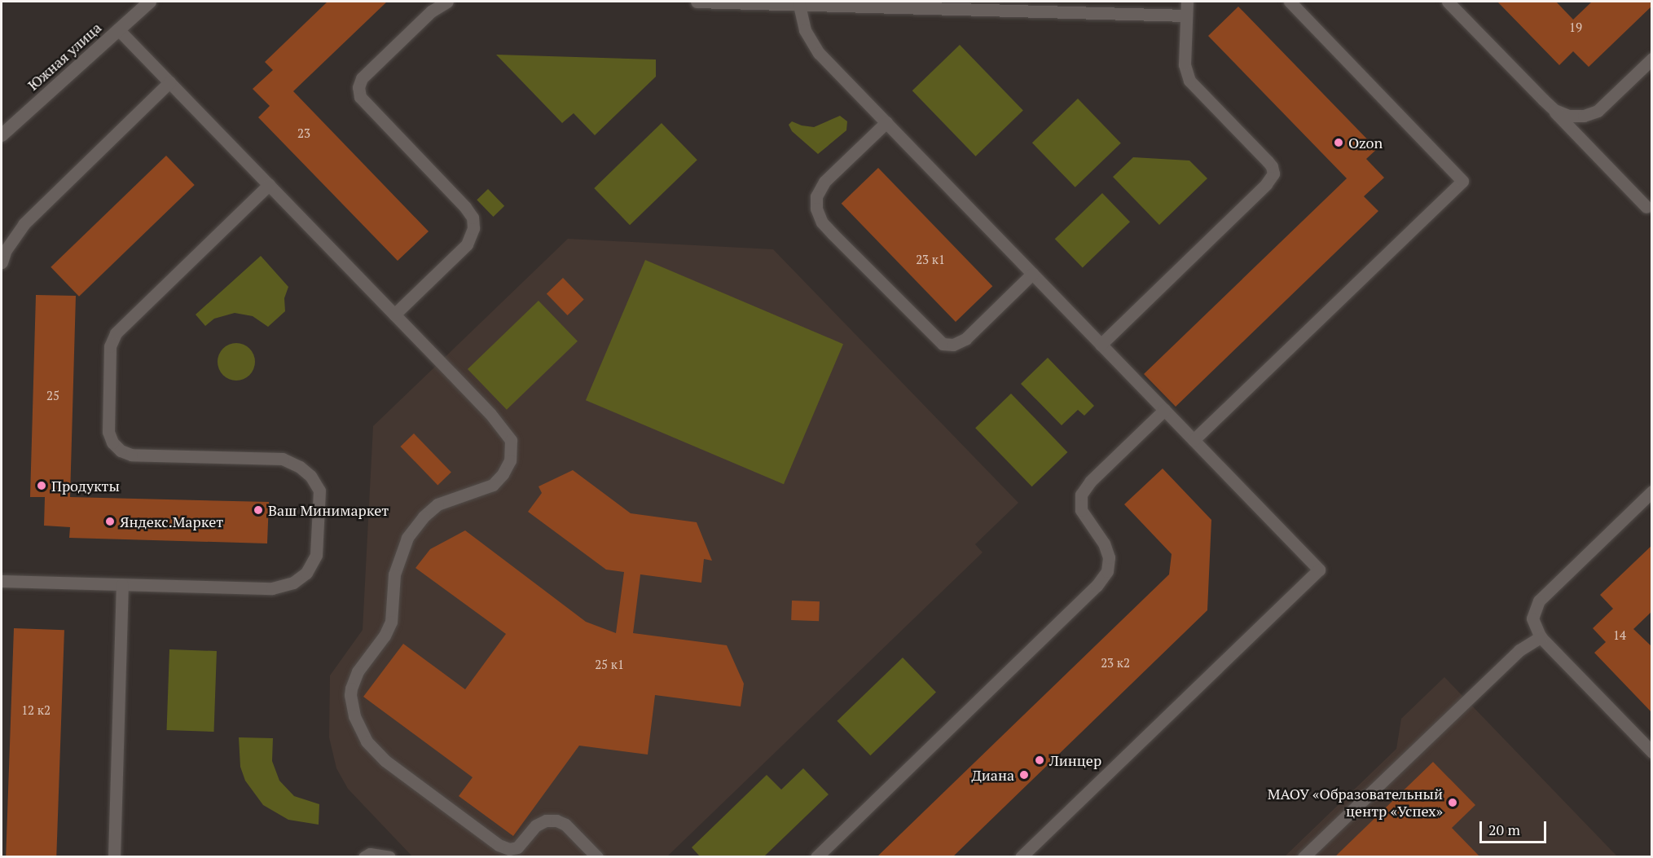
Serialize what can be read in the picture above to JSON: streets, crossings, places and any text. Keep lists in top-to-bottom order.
{
  "streets": {
    "street": ["Южная улица"]
  },
  "places": [
    "Ozon",
    "Продукты",
    "Ваш Минимаркет",
    "Яндекс.Маркет",
    "Линцер",
    "Диана",
    "МАОУ «Образовательный центр «Успех»"
  ],
  "house_numbers": [
    "19",
    "23",
    "23 к1",
    "25",
    "14",
    "23 к2",
    "25 к1",
    "12 к2"
  ],
  "scale_bar": "20 m"
}
